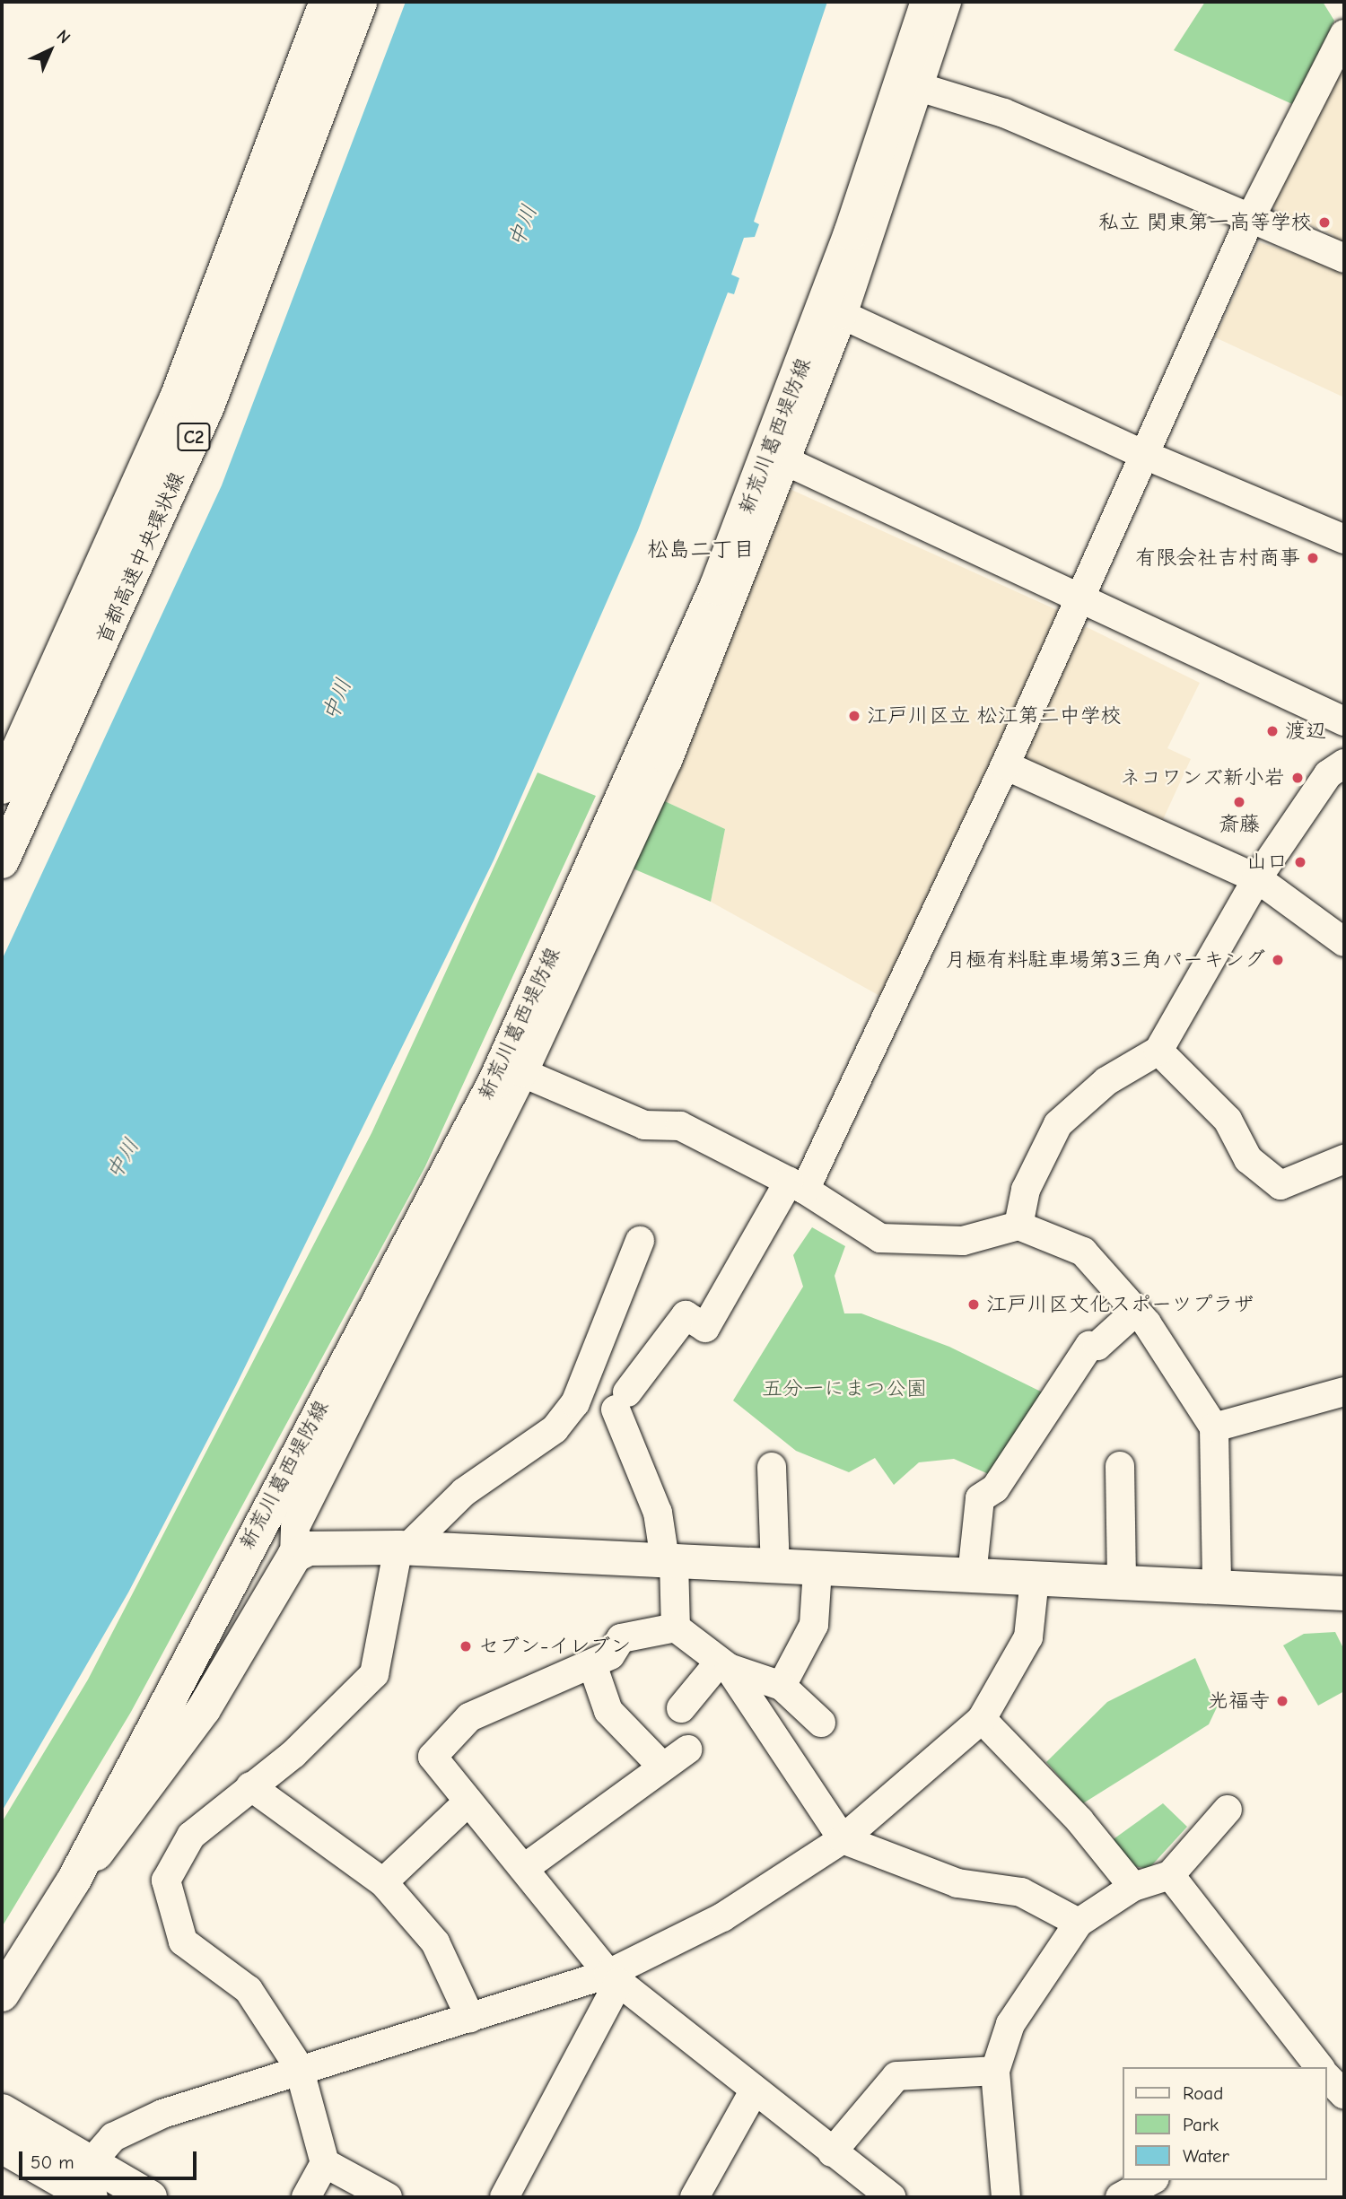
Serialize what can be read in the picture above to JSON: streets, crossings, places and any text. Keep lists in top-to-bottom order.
{
  "streets": {
    "main road": ["新荒川葛西堤防線", "C2", "首都高速中央環状線"]
  },
  "districts": ["松島二丁目"],
  "water": ["中川"],
  "parks": ["五分一にまつ公園"],
  "places": [
    "私立 関東第一高等学校",
    "有限会社吉村商事",
    "江戸川区立 松江第二中学校",
    "渡辺",
    "ネコワンズ新小岩",
    "斎藤",
    "山口",
    "月極有料駐車場第3三角パーキング",
    "江戸川区文化スポーツプラザ",
    "セブン-イレブン",
    "光福寺"
  ],
  "legend": ["Road", "Park", "Water"],
  "scale_bar": "50 m",
  "north": "top right"
}
